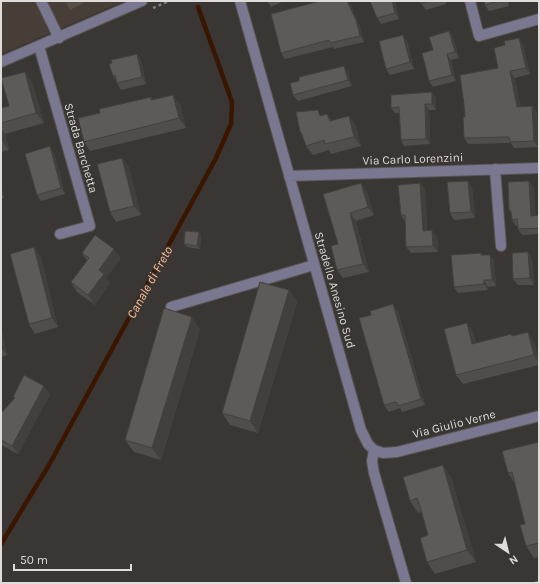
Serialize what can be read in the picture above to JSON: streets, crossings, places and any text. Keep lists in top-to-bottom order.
{
  "streets": {
    "street": [
      "Strada Barchetta",
      "Via Carlo Lorenzini",
      "Stradello Anesino Sud",
      "Via Giulio Verne"
    ]
  },
  "crossings": [
    ["Via Carlo Lorenzini", "Stradello Anesino Sud"],
    ["Stradello Anesino Sud", "Via Giulio Verne"]
  ],
  "water": ["Canale di Freto"],
  "scale_bar": "50 m",
  "north": "bottom right"
}
